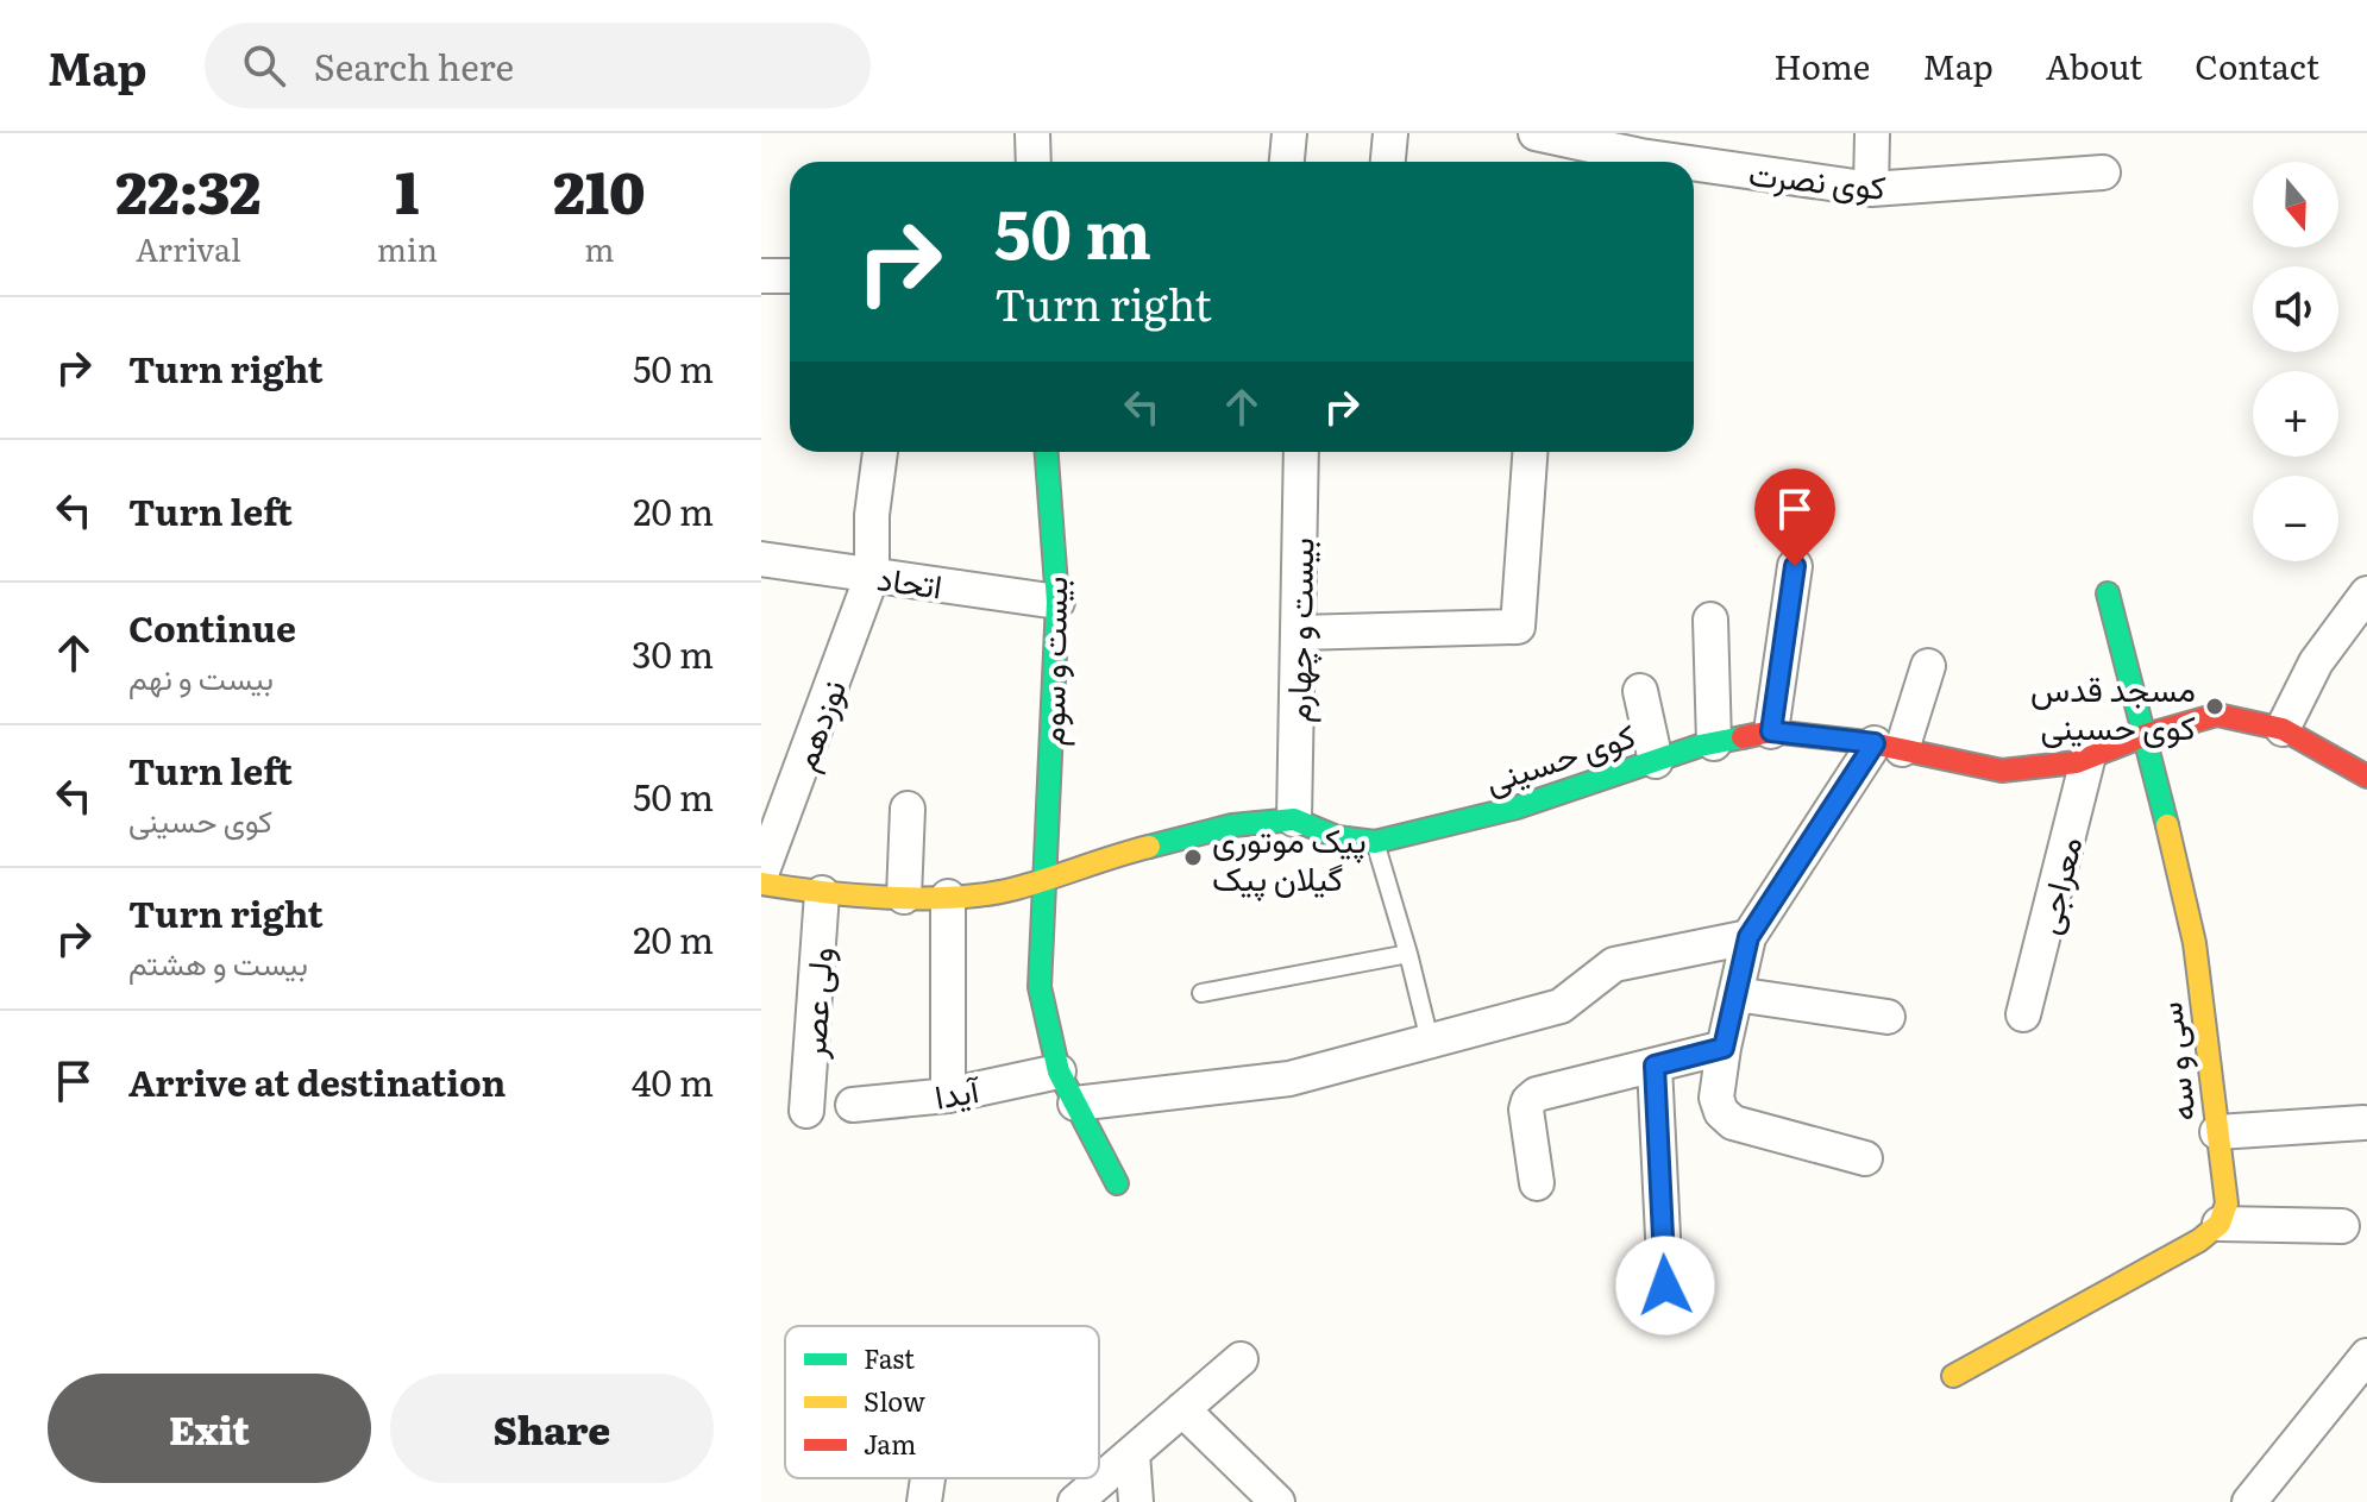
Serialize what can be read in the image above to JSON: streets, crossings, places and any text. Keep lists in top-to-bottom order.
{
  "streets": {
    "street": [
      "کوی نصرت",
      "اتحاد",
      "بیست و چهارم",
      "بیست و سوم",
      "نوزدهم",
      "کوی حسینی",
      "معراجی",
      "ولی عصر",
      "سی و سه",
      "آیدا"
    ]
  },
  "crossings": [
    ["اتحاد", "بیست و سوم"],
    ["اتحاد", "نوزدهم"],
    ["بیست و چهارم", "کوی حسینی"],
    ["بیست و سوم", "کوی حسینی"],
    ["بیست و سوم", "آیدا"],
    ["کوی حسینی", "معراجی"],
    ["کوی حسینی", "ولی عصر"],
    ["کوی حسینی", "سی و سه"]
  ],
  "places": ["مسجد قدس کوی حسینی", "پیک موتوری گیلان پیک"],
  "legend": ["Fast", "Slow", "Jam"],
  "north": "bottom",
  "page": {
    "header": "Map",
    "search": "Search here",
    "nav": [
      "Home",
      "Map",
      "About",
      "Contact"
    ],
    "eta": [
      "22:32",
      "Arrival",
      "1",
      "min",
      "210",
      "m"
    ],
    "map_buttons": ["+", "−"],
    "turn": ["50 m", "Turn right"],
    "list": [
      {
        "name": "Turn right",
        "value": "50 m"
      },
      {
        "name": "Turn left",
        "value": "20 m"
      },
      {
        "name": "Continue",
        "note": "بیست و نهم",
        "value": "30 m"
      },
      {
        "name": "Turn left",
        "note": "کوی حسینی",
        "value": "50 m"
      },
      {
        "name": "Turn right",
        "note": "بیست و هشتم",
        "value": "20 m"
      },
      {
        "name": "Arrive at destination",
        "value": "40 m"
      }
    ],
    "buttons": ["Exit", "Share"]
  }
}
